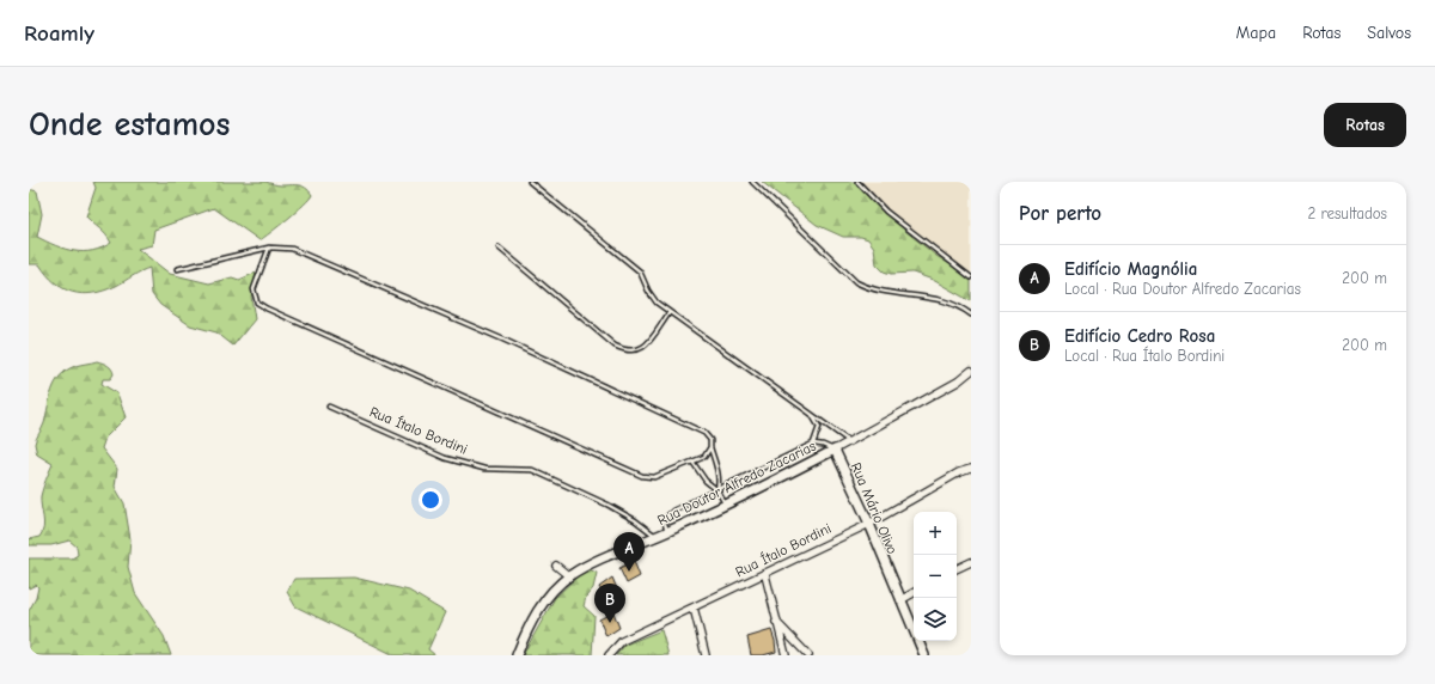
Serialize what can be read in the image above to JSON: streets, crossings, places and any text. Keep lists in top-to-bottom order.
{
  "streets": {
    "street": ["Rua Ítalo Bordini", "Rua Doutor Alfredo Zacarias", "Rua Mário Olivo"]
  },
  "crossings": [
    ["Rua Ítalo Bordini", "Rua Doutor Alfredo Zacarias"],
    ["Rua Ítalo Bordini", "Rua Mário Olivo"],
    ["Rua Doutor Alfredo Zacarias", "Rua Mário Olivo"]
  ],
  "page": {
    "header": "Roamly",
    "nav": ["Mapa", "Rotas", "Salvos"],
    "buttons": "Rotas",
    "title": "Onde estamos",
    "heading": ["Por perto", "2 resultados"],
    "list": [
      {
        "mark": "A",
        "name": "Edifício Magnólia",
        "note": "Local · Rua Doutor Alfredo Zacarias",
        "value": "200 m"
      },
      {
        "mark": "B",
        "name": "Edifício Cedro Rosa",
        "note": "Local · Rua Ítalo Bordini",
        "value": "200 m"
      }
    ],
    "map_buttons": ["+", "−"],
    "pins": ["A", "B"]
  }
}
